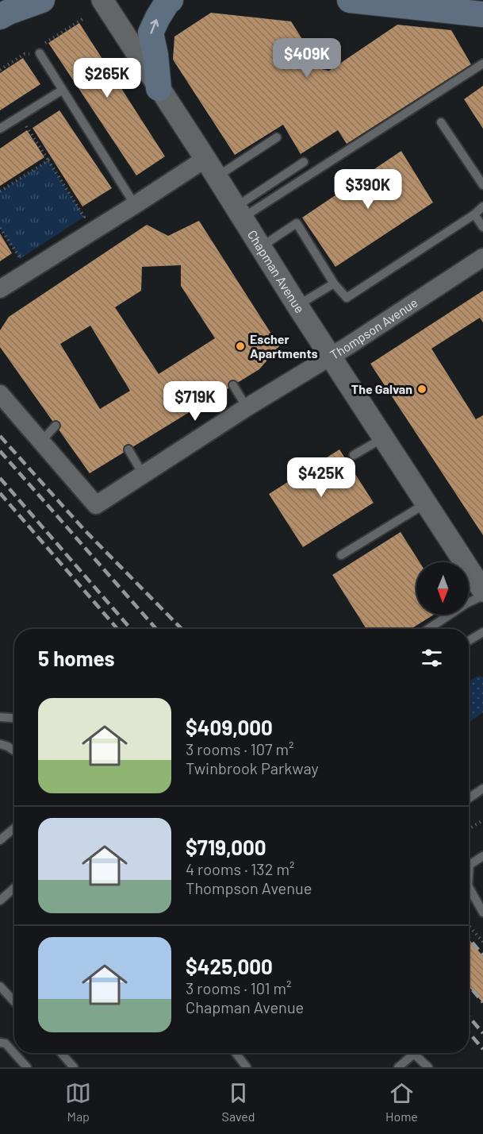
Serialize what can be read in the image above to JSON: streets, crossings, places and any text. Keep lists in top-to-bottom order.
{
  "streets": {
    "street": ["Chapman Avenue", "Thompson Avenue"]
  },
  "crossings": [
    ["Chapman Avenue", "Thompson Avenue"]
  ],
  "places": ["Escher Apartments", "The Galvan"],
  "north": "bottom",
  "page": {
    "price": [
      "$409K",
      "$265K",
      "$390K",
      "$719K",
      "$425K"
    ],
    "heading": "5 homes",
    "list": [
      {
        "name": "$409,000",
        "note": "3 rooms · 107 m² · Twinbrook Parkway"
      },
      {
        "name": "$719,000",
        "note": "4 rooms · 132 m² · Thompson Avenue"
      },
      {
        "name": "$425,000",
        "note": "3 rooms · 101 m² · Chapman Avenue"
      }
    ],
    "tabs": ["Map", "Saved", "Home"]
  }
}
